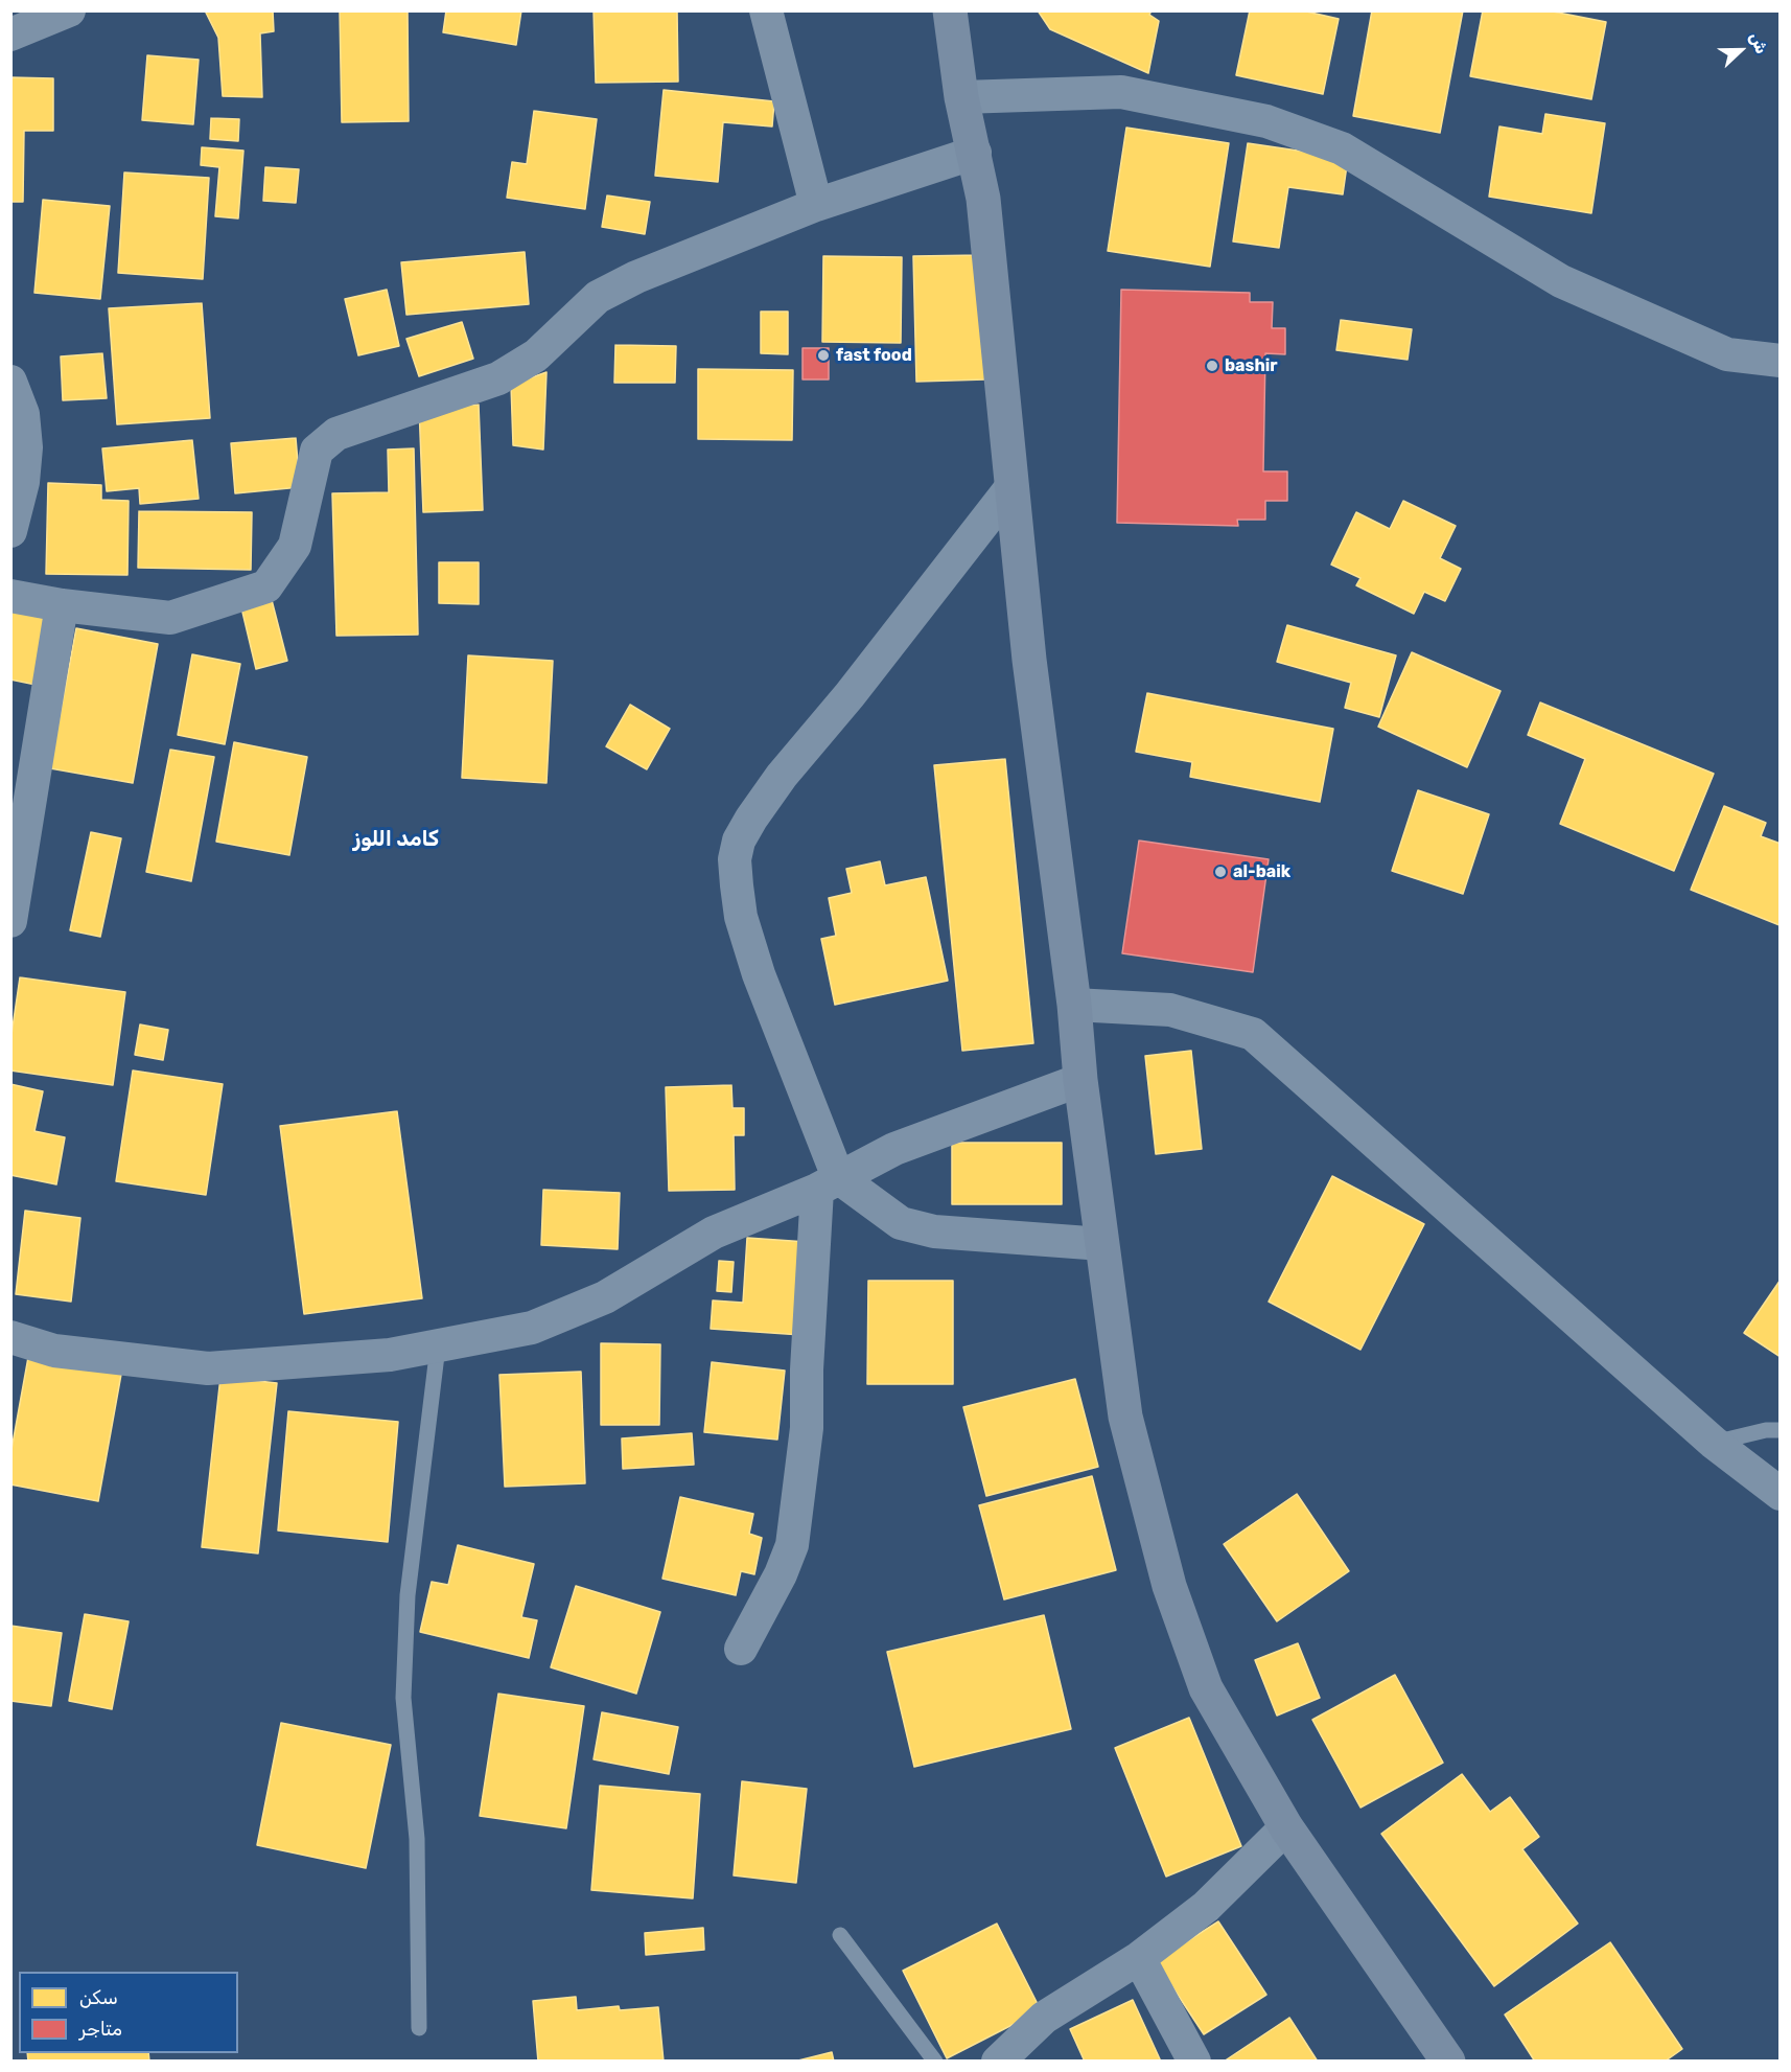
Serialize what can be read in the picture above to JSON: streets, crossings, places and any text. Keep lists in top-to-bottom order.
{
  "districts": ["كامد اللوز"],
  "places": ["fast food", "bashir", "al-baik"],
  "legend": ["سكن", "متاجر"],
  "north": "right"
}
